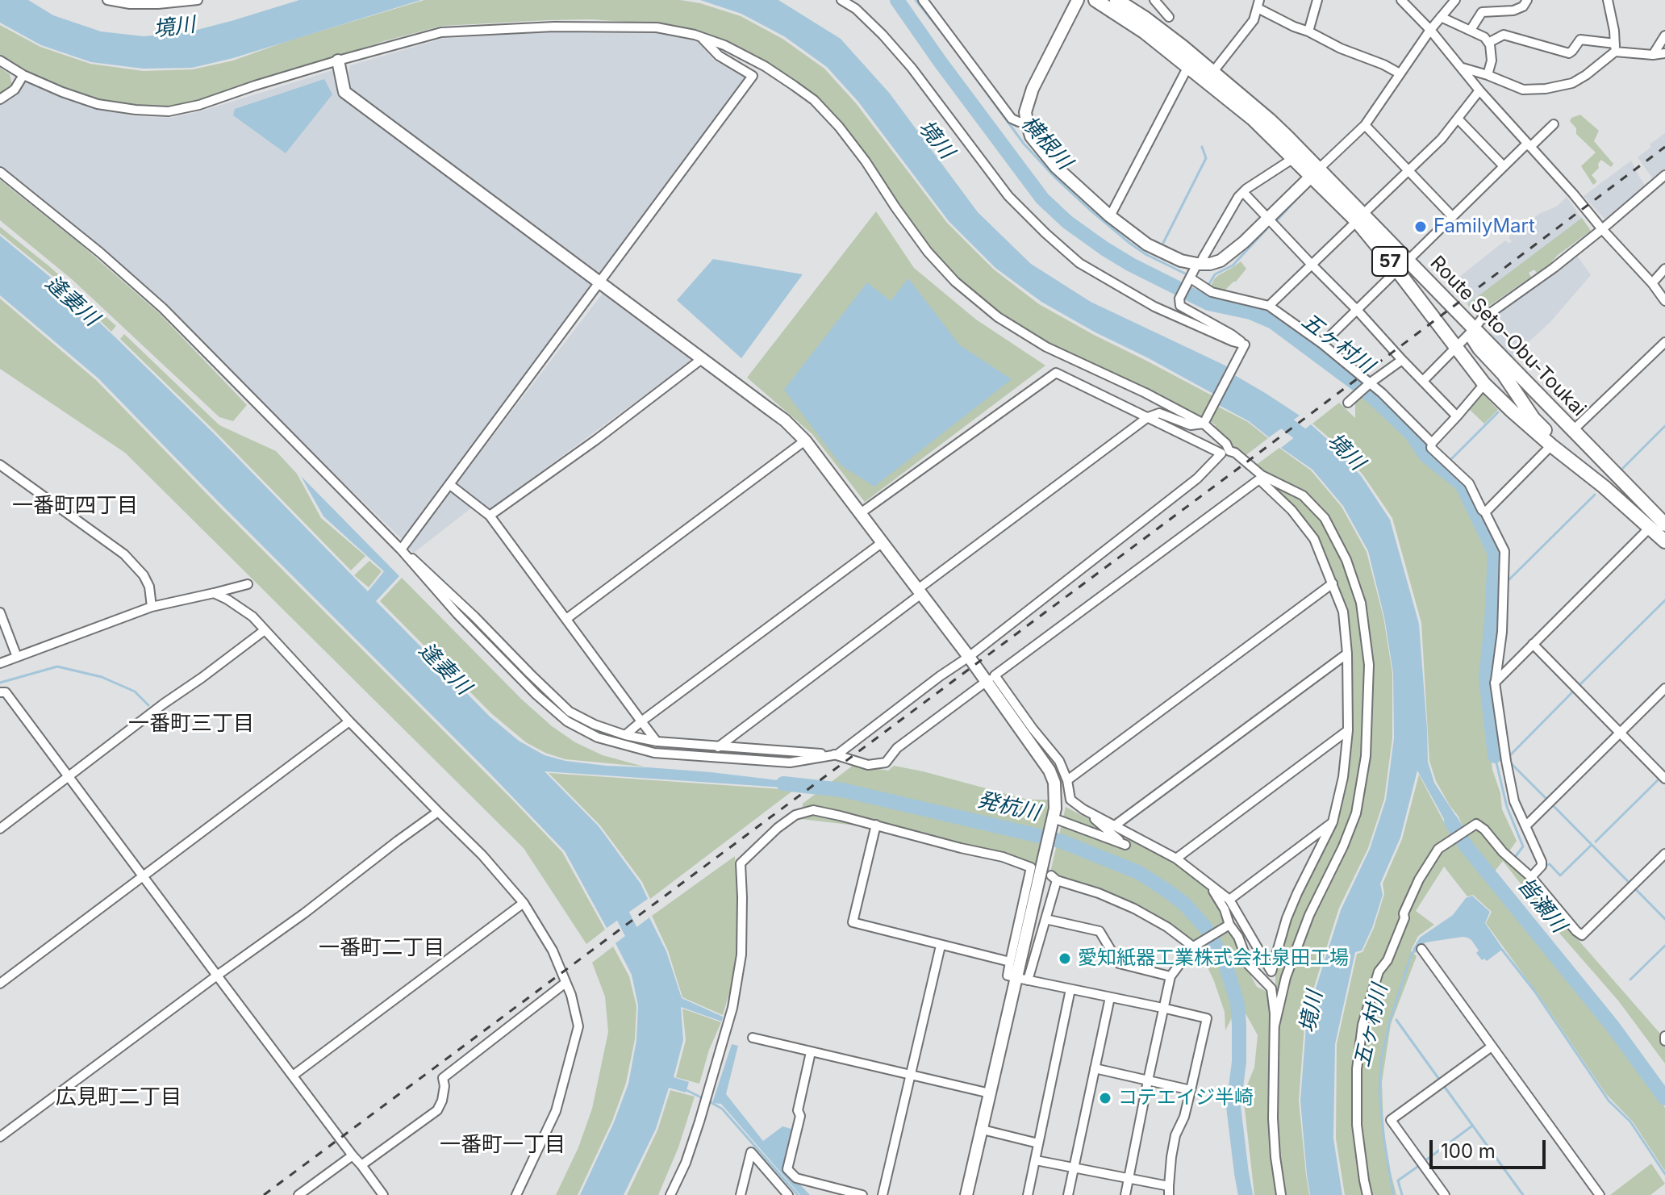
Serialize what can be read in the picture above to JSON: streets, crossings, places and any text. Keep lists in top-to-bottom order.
{
  "streets": {
    "main road": ["57", "Route Seto-Obu-Toukai"]
  },
  "crossings": [
    ["57", "Route Seto-Obu-Toukai"]
  ],
  "districts": [
    "一番町四丁目",
    "一番町三丁目",
    "一番町二丁目",
    "広見町二丁目",
    "一番町一丁目"
  ],
  "water": [
    "境川",
    "横根川",
    "逢妻川",
    "五ヶ村川",
    "発杭川",
    "皆瀬川"
  ],
  "places": ["FamilyMart", "愛知紙器工業株式会社泉田工場", "コテエイジ半崎"],
  "scale_bar": "100 m"
}
